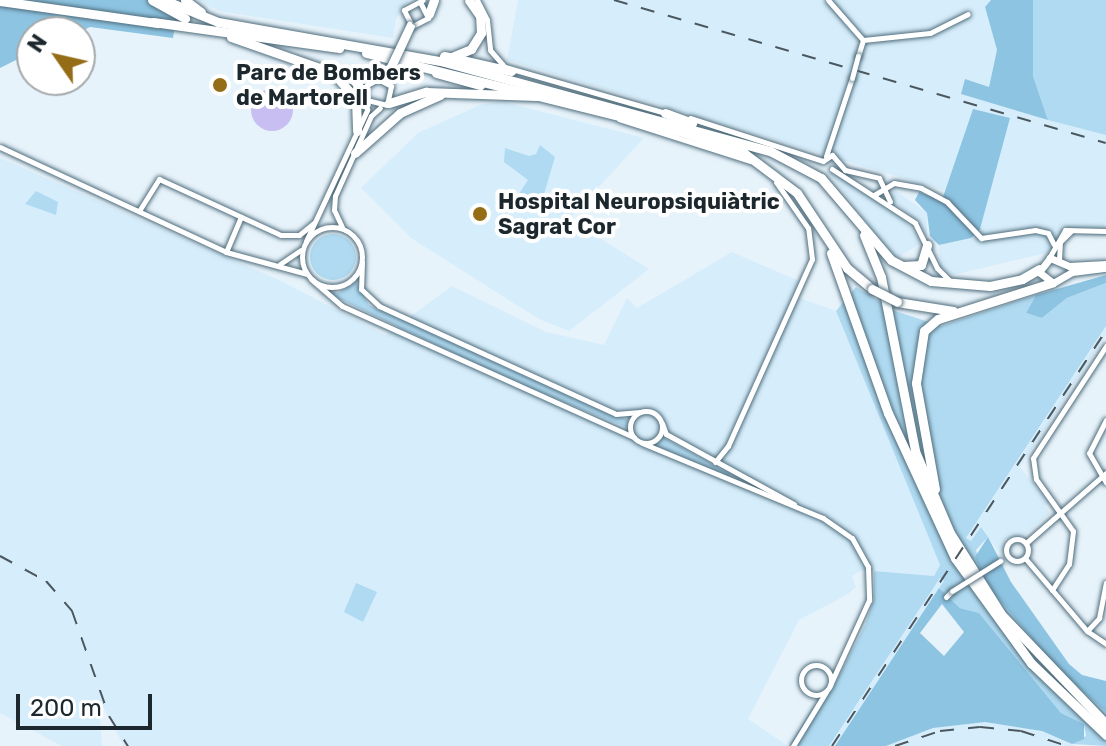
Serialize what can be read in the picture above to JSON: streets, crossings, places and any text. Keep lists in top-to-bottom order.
{
  "places": ["Parc de Bombers de Martorell", "Hospital Neuropsiquiàtric Sagrat Cor"],
  "scale_bar": "200 m",
  "north": "top left"
}
